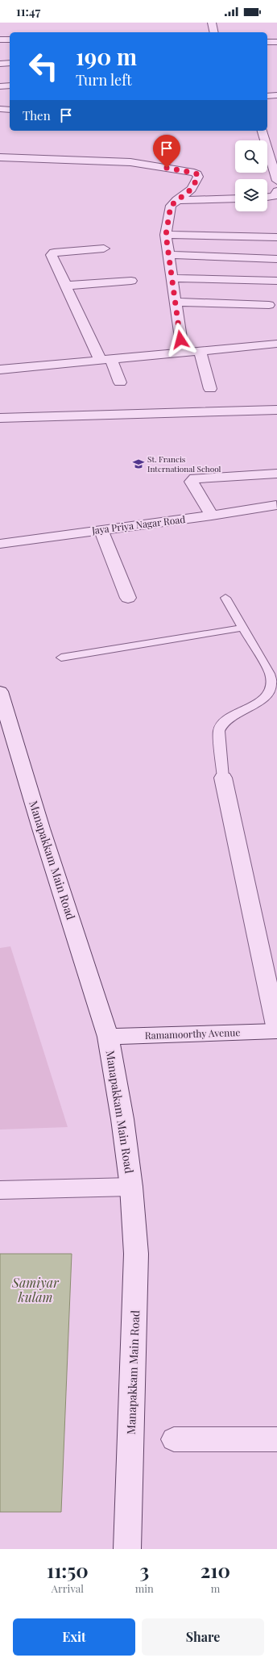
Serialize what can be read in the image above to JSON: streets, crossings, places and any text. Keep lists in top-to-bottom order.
{
  "streets": {
    "street": ["Jaya Priya Nagar Road", "Manapakkam Main Road", "Ramamoorthy Avenue"]
  },
  "crossings": [
    ["Manapakkam Main Road", "Ramamoorthy Avenue"]
  ],
  "water": ["Samiyar kulam"],
  "places": {
    "school or university": ["St. Francis International School"]
  },
  "page": {
    "status": "11:47",
    "turn": ["190 m", "Turn left"],
    "then": "Then",
    "eta": [
      "11:50",
      "Arrival",
      "3",
      "min",
      "210",
      "m"
    ],
    "buttons": ["Exit", "Share"]
  }
}
